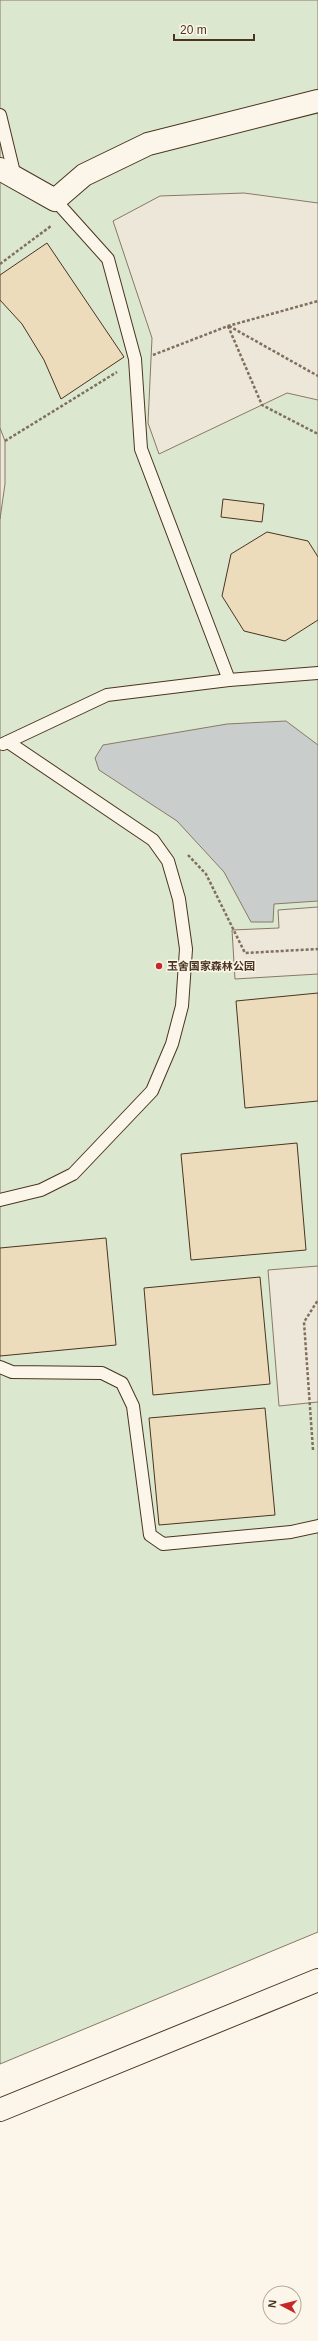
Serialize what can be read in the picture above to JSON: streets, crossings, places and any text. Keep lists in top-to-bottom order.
{
  "places": ["玉舍国家森林公园"],
  "scale_bar": "20 m",
  "north": "left"
}
